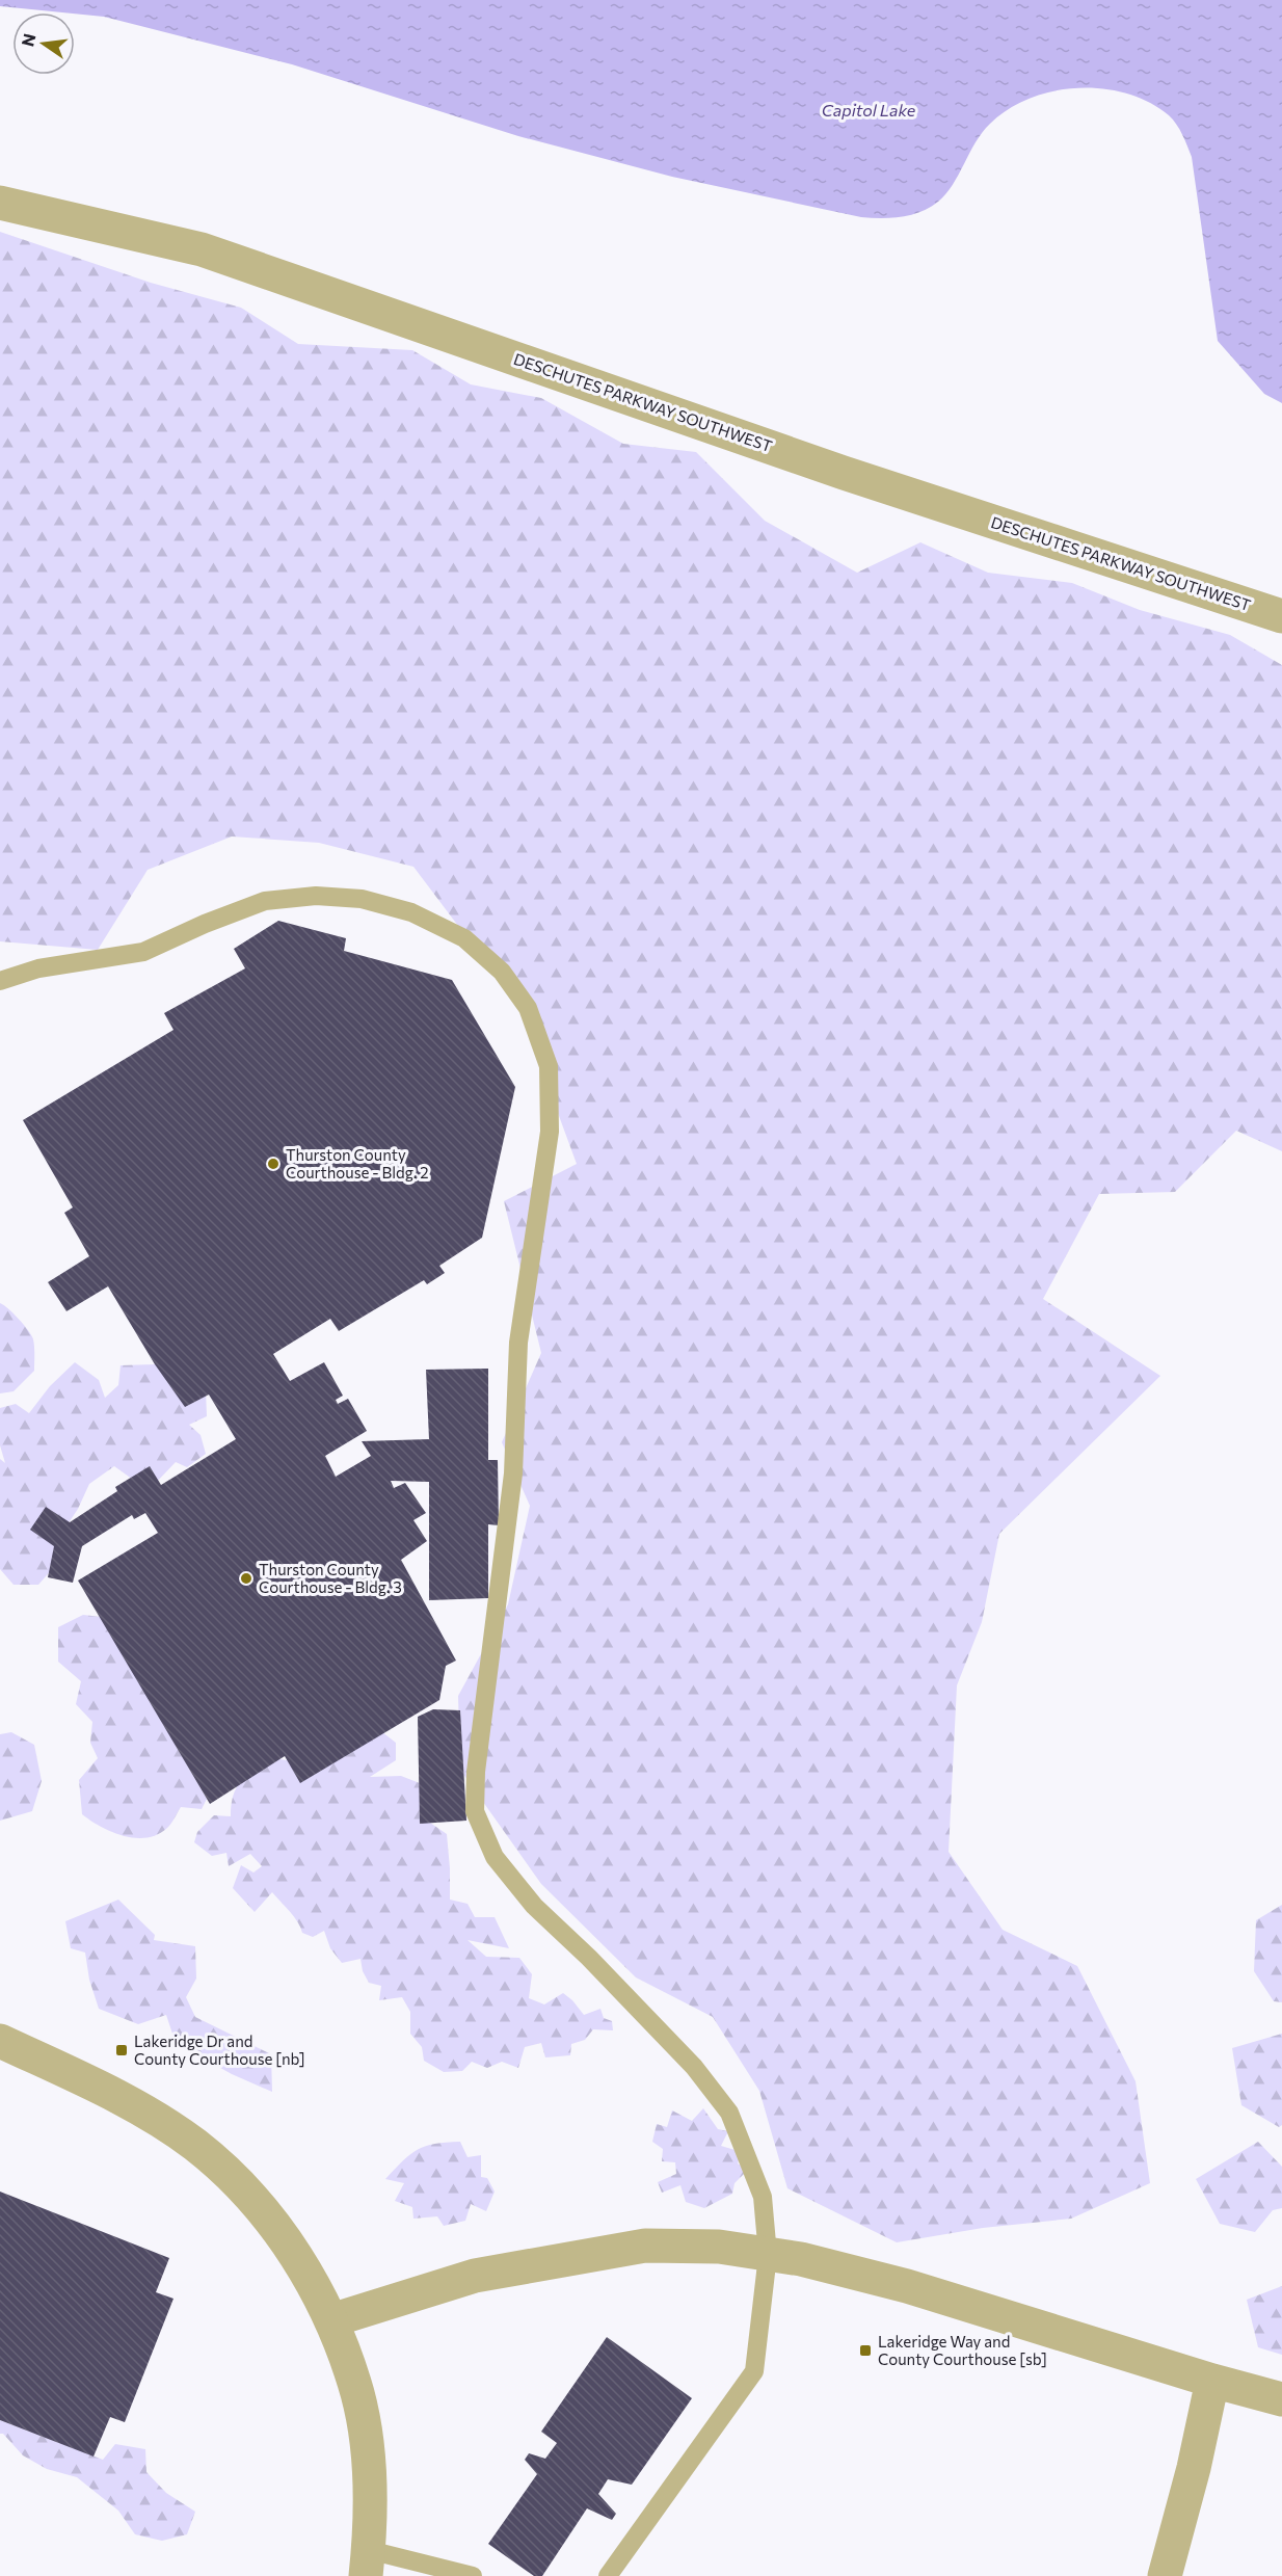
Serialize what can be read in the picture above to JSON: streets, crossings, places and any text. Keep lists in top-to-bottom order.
{
  "streets": {
    "street": ["DESCHUTES PARKWAY SOUTHWEST"]
  },
  "water": ["Capitol Lake"],
  "places": {
    "other": ["Thurston County Courthouse - Bldg. 2", "Thurston County Courthouse - Bldg. 3"],
    "transit": ["Lakeridge Dr and County Courthouse [nb]", "Lakeridge Way and County Courthouse [sb]"]
  },
  "north": "left"
}
